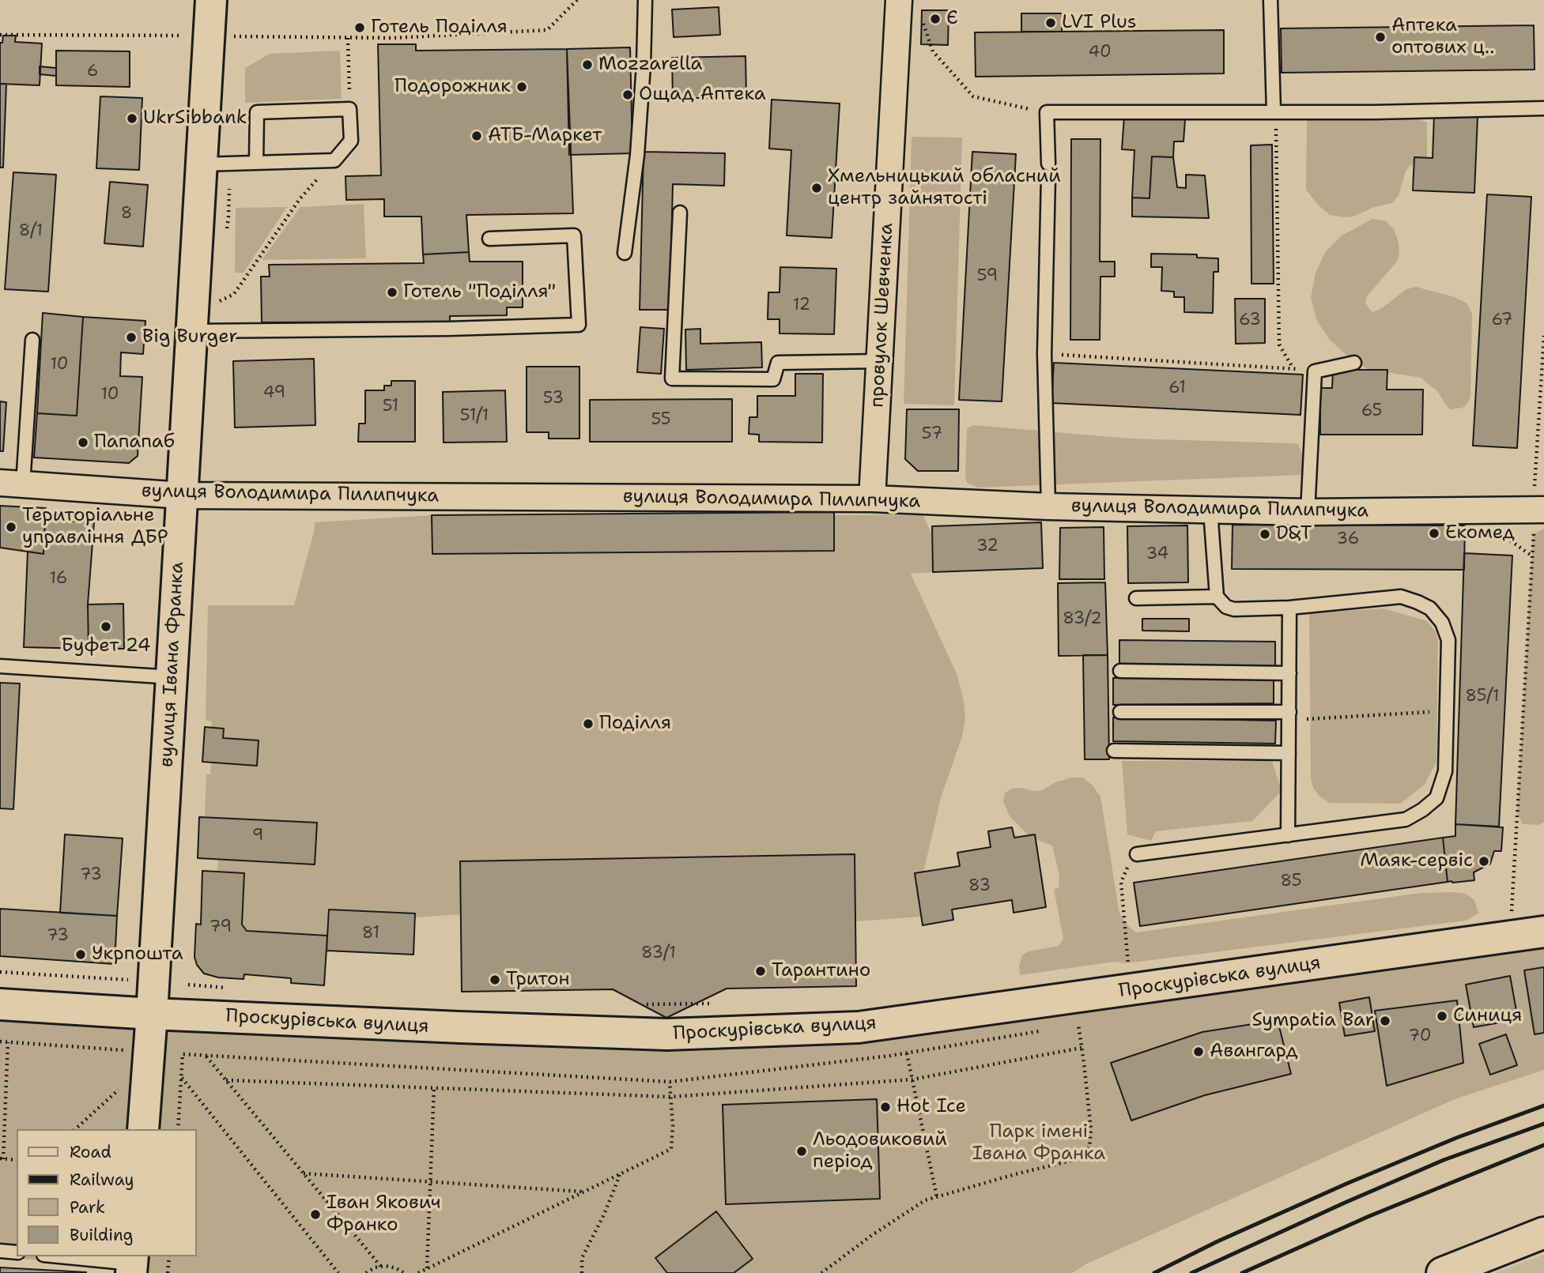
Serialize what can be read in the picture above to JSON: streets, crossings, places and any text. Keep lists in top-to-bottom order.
{
  "streets": {
    "main road": ["вулиця Івана Франка", "Проскурівська вулиця"],
    "street": ["провулок Шевченка", "вулиця Володимира Пилипчука"]
  },
  "crossings": [
    ["провулок Шевченка", "вулиця Володимира Пилипчука"],
    ["вулиця Володимира Пилипчука", "вулиця Івана Франка"],
    ["вулиця Івана Франка", "Проскурівська вулиця"]
  ],
  "parks": ["Парк імені Івана Франка"],
  "places": [
    "Є",
    "LVI Plus",
    "Готель Поділля",
    "Аптека оптових ц‥",
    "Mozzarella",
    "Подорожник",
    "Ощад Аптека",
    "UkrSibbank",
    "АТБ-Маркет",
    "Хмельницький обласний центр зайнятості",
    "Готель \"Поділля\"",
    "Big Burger",
    "Папапаб",
    "Територіальне управління ДБР",
    "Екомед",
    "D&T",
    "Буфет 24",
    "Поділля",
    "Маяк-сервіс",
    "Укрпошта",
    "Тарантино",
    "Тритон",
    "Синиця",
    "Sympatia Bar",
    "Авангард",
    "Hot Ice",
    "Льодовиковий період",
    "Іван Якович Франко"
  ],
  "house_numbers": [
    "40",
    "6",
    "8",
    "8/1",
    "59",
    "12",
    "63",
    "67",
    "10",
    "61",
    "49",
    "10",
    "53",
    "51",
    "65",
    "51/1",
    "55",
    "57",
    "36",
    "32",
    "34",
    "16",
    "83/2",
    "85/1",
    "9",
    "73",
    "85",
    "83",
    "79",
    "81",
    "73",
    "83/1",
    "70"
  ],
  "legend": [
    "Road",
    "Railway",
    "Park",
    "Building"
  ]
}
